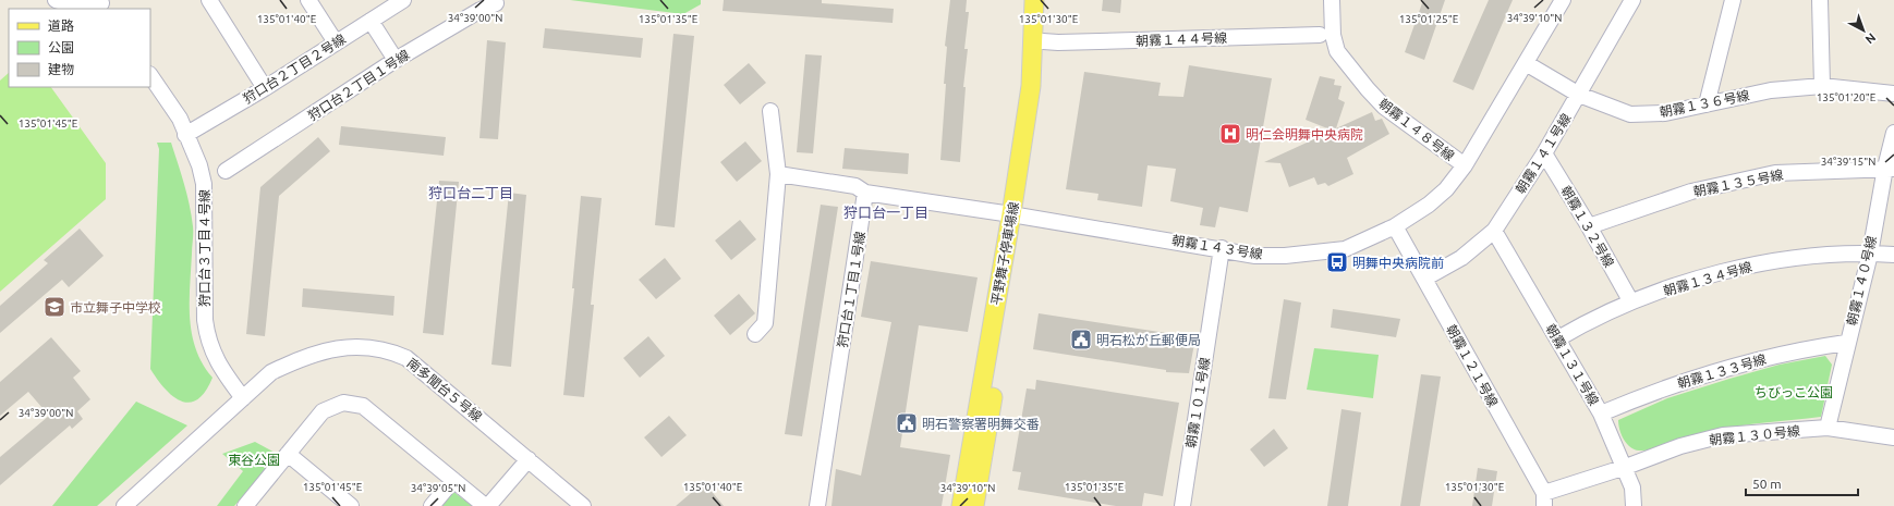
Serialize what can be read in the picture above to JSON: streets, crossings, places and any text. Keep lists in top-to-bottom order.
{
  "streets": {
    "main road": ["平野舞子停車場線"],
    "street": [
      "朝霧１４４号線",
      "狩口台２丁目２号線",
      "狩口台２丁目１号線",
      "朝霧１３６号線",
      "朝霧１４８号線",
      "朝霧１４１号線",
      "朝霧１３５号線",
      "朝霧１３２号線",
      "朝霧１４３号線",
      "狩口台３丁目４号線",
      "朝霧１３４号線",
      "朝霧１４０号線",
      "狩口台１丁目１号線",
      "朝霧１３１号線",
      "朝霧１２１号線",
      "朝霧１３３号線",
      "南多聞台５号線",
      "朝霧１０１号線",
      "朝霧１３０号線"
    ]
  },
  "crossings": [
    ["朝霧１４４号線", "平野舞子停車場線"],
    ["狩口台２丁目２号線", "狩口台３丁目４号線"],
    ["朝霧１３６号線", "朝霧１４１号線"],
    ["朝霧１３６号線", "朝霧１４３号線"],
    ["朝霧１４８号線", "朝霧１４３号線"],
    ["朝霧１４１号線", "朝霧１３２号線"],
    ["朝霧１４１号線", "朝霧１３１号線"],
    ["朝霧１４１号線", "朝霧１２１号線"],
    ["朝霧１３５号線", "朝霧１３２号線"],
    ["朝霧１３５号線", "朝霧１４０号線"],
    ["朝霧１３２号線", "朝霧１３４号線"],
    ["朝霧１４３号線", "平野舞子停車場線"],
    ["朝霧１４３号線", "朝霧１２１号線"],
    ["朝霧１４３号線", "朝霧１０１号線"],
    ["狩口台３丁目４号線", "南多聞台５号線"],
    ["朝霧１３４号線", "朝霧１４０号線"],
    ["朝霧１３４号線", "朝霧１３１号線"],
    ["朝霧１４０号線", "朝霧１３３号線"],
    ["朝霧１４０号線", "朝霧１３０号線"],
    ["朝霧１３１号線", "朝霧１３３号線"],
    ["朝霧１３１号線", "朝霧１３０号線"],
    ["朝霧１２１号線", "朝霧１３０号線"]
  ],
  "districts": ["狩口台二丁目", "狩口台一丁目"],
  "parks": ["ちびっこ公園", "東谷公園"],
  "places": {
    "hospital": ["明仁会明舞中央病院"],
    "bus stop": ["明舞中央病院前"],
    "school or university": ["市立舞子中学校"],
    "public building": ["明石松が丘郵便局", "明石警察署明舞交番"]
  },
  "legend": ["道路", "公園", "建物"],
  "scale_bar": "50 m",
  "north": "bottom right",
  "coordinates": [
    "34°39'00\"N",
    "34°39'10\"N",
    "135°01'40\"E",
    "135°01'35\"E",
    "135°01'30\"E",
    "135°01'25\"E",
    "135°01'20\"E",
    "135°01'45\"E",
    "34°39'15\"N",
    "34°39'05\"N"
  ]
}
